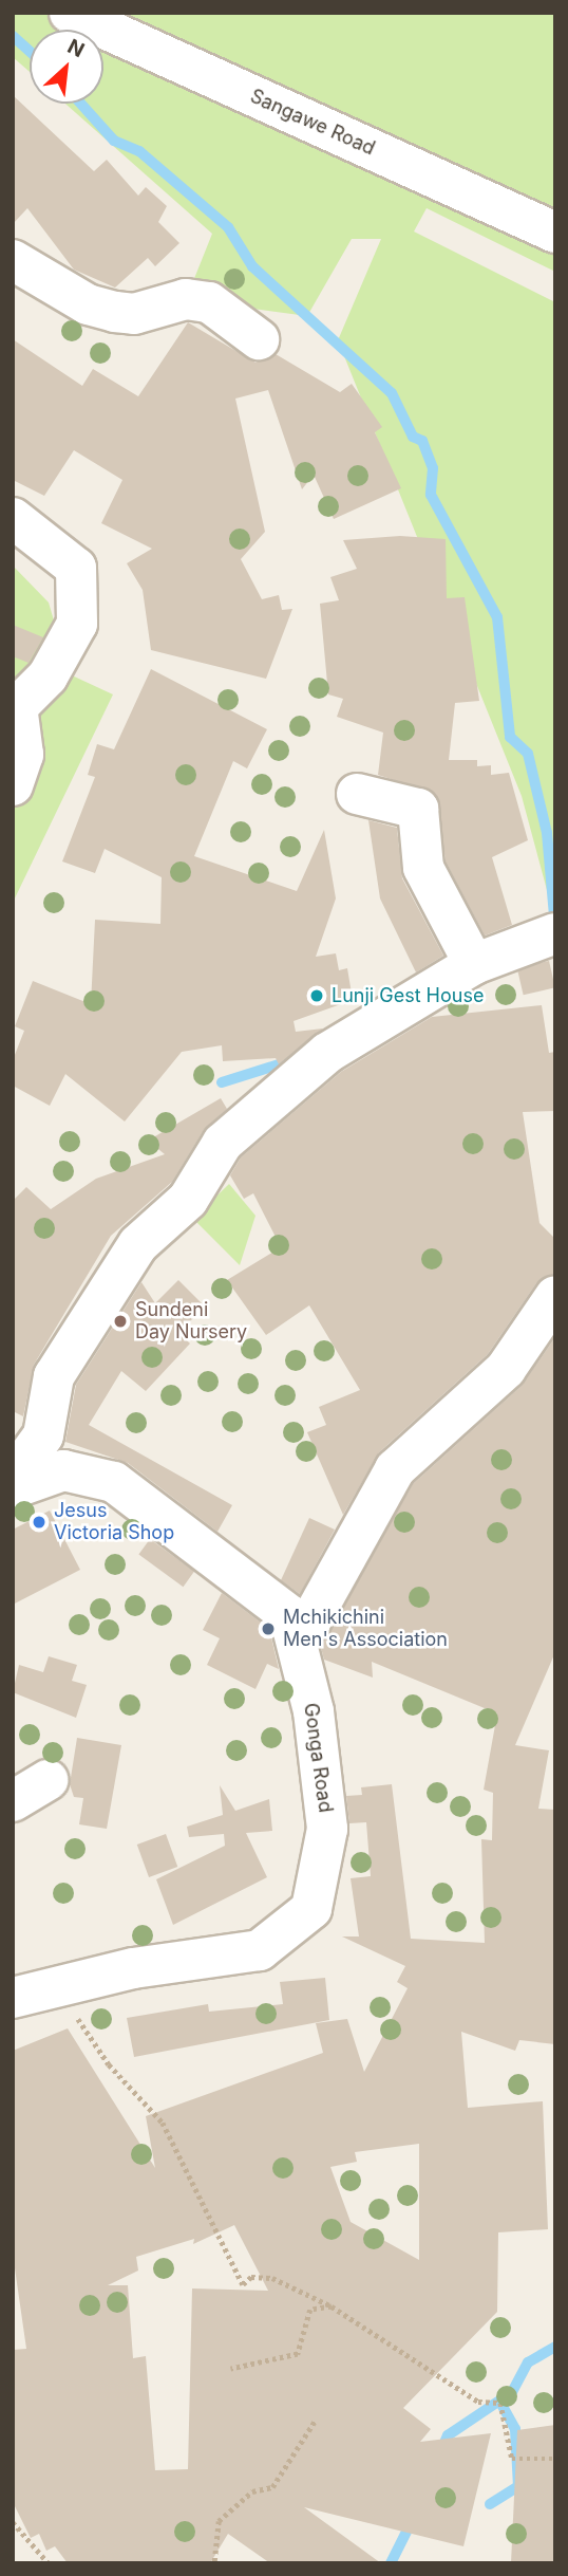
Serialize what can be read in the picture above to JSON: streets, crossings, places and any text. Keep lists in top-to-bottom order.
{
  "streets": {
    "street": ["Sangawe Road", "Gonga Road"]
  },
  "places": [
    "Lunji Gest House",
    "Sundeni Day Nursery",
    "Jesus Victoria Shop",
    "Mchikichini Men's Association"
  ],
  "north": "top right"
}
